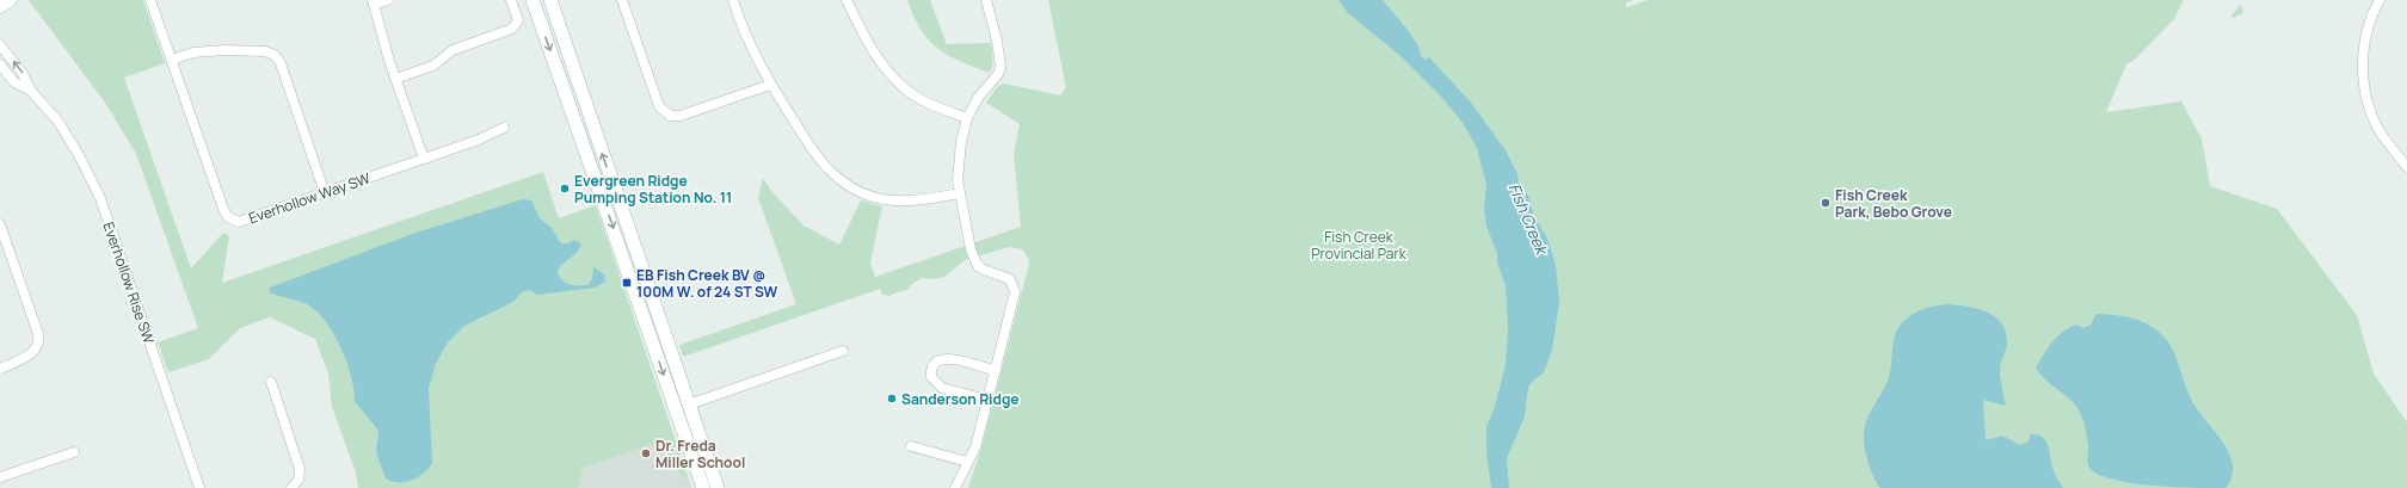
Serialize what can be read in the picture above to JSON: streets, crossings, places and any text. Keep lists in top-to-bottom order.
{
  "streets": {
    "street": ["Everhollow Way SW", "Everhollow Rise SW"]
  },
  "water": ["Fish Creek"],
  "parks": ["Fish Creek Provincial Park"],
  "places": {
    "other": [
      "Evergreen Ridge Pumping Station No. 11",
      "Fish Creek Park, Bebo Grove",
      "Sanderson Ridge",
      "Dr. Freda Miller School"
    ],
    "transit": ["EB Fish Creek BV @ 100M W. of 24 ST SW"]
  }
}
